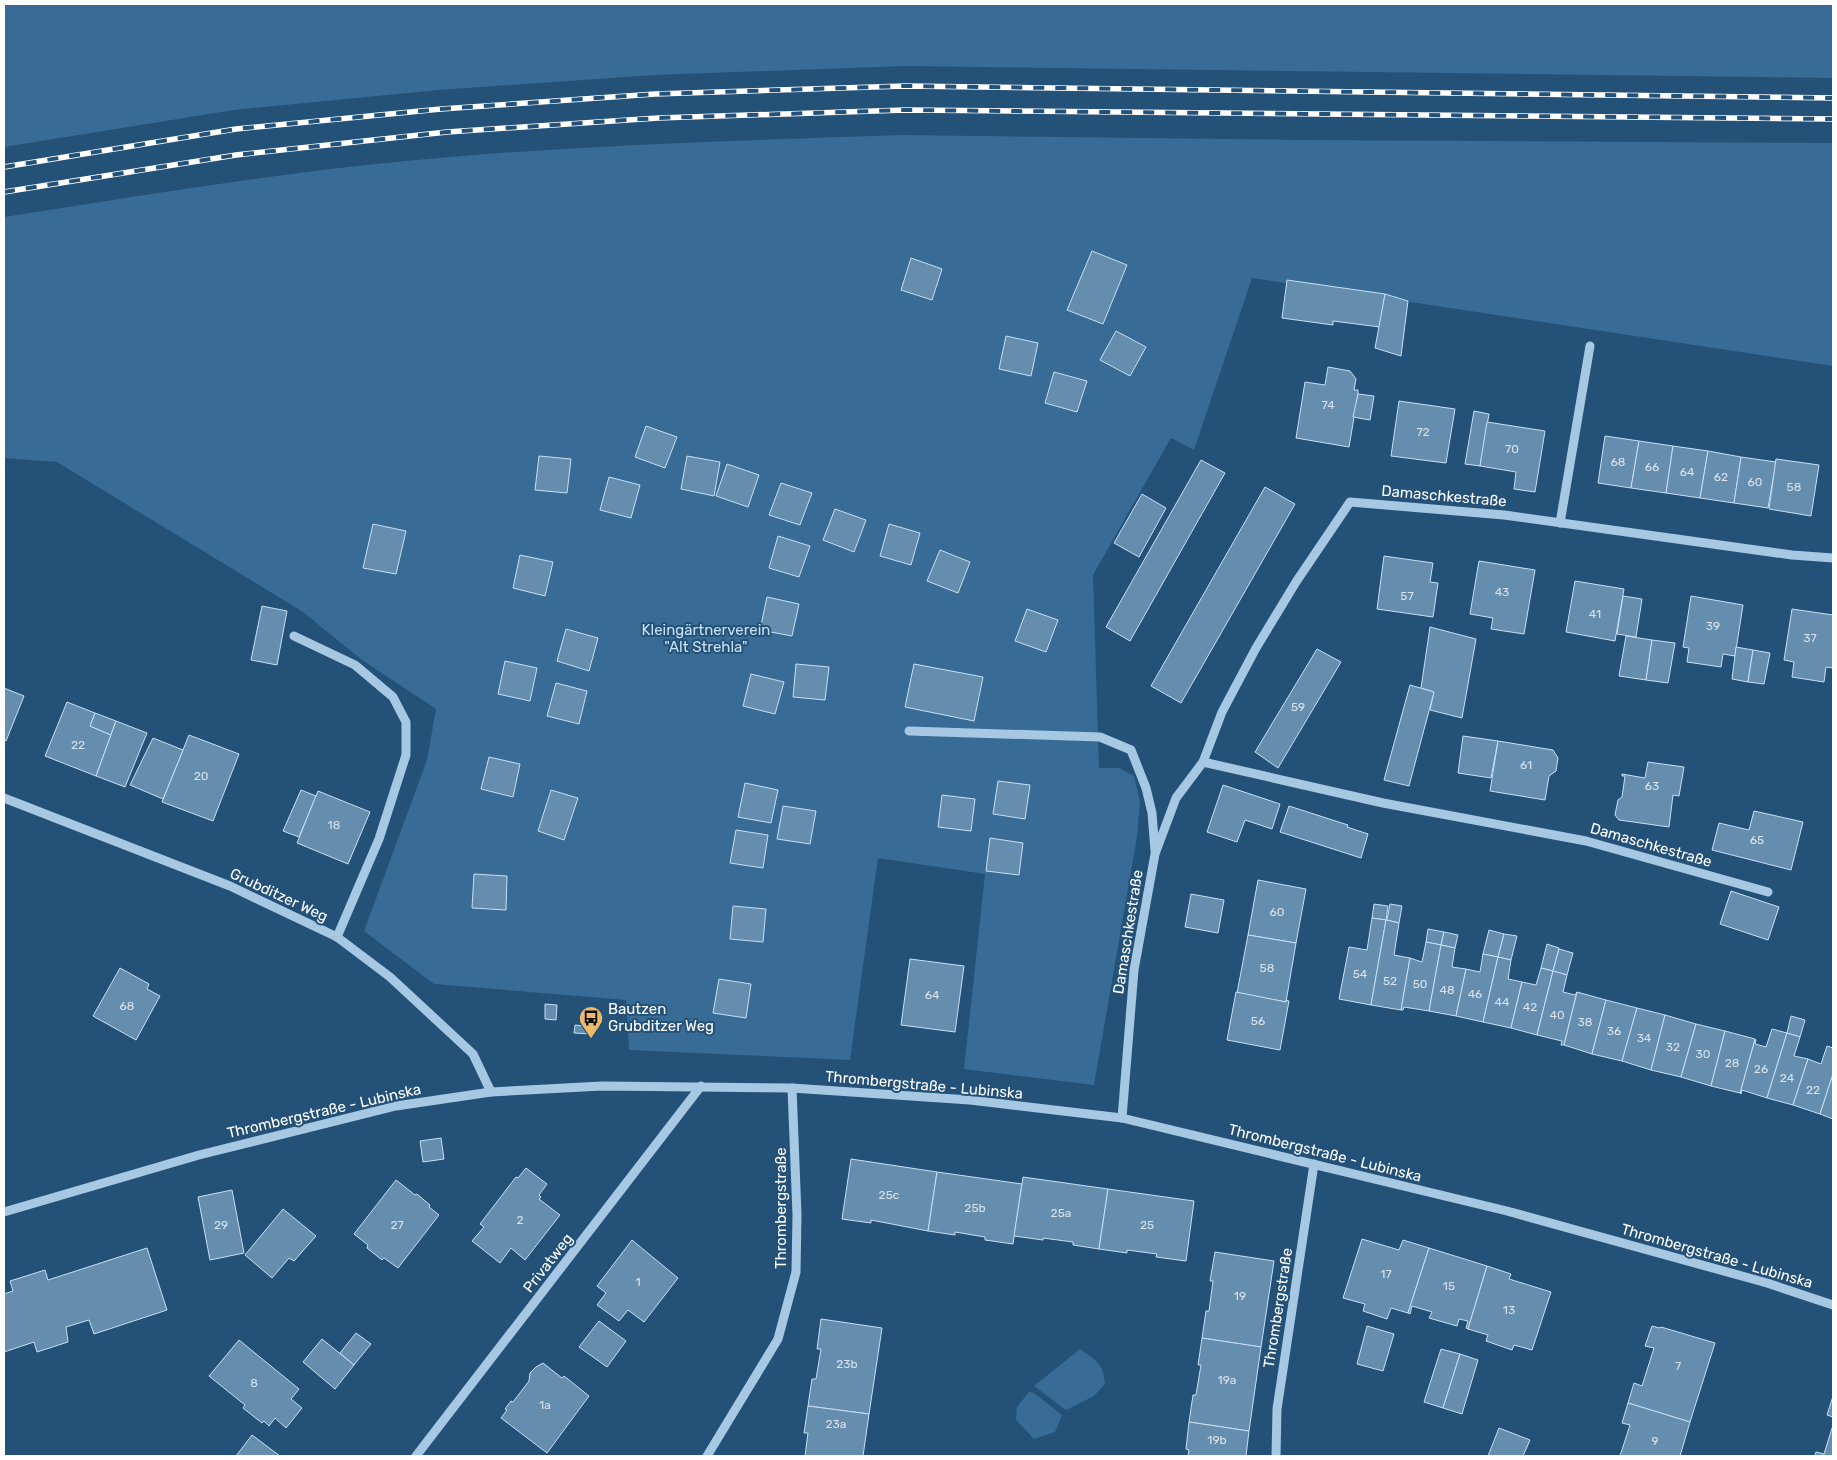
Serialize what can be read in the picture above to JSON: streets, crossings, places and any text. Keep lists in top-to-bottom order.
{
  "streets": {
    "street": [
      "Damaschkestraße",
      "Grubditzer Weg",
      "Thrombergstraße - Lubinska",
      "Thrombergstraße",
      "Privatweg"
    ]
  },
  "crossings": [
    ["Damaschkestraße", "Thrombergstraße - Lubinska"],
    ["Grubditzer Weg", "Thrombergstraße - Lubinska"],
    ["Thrombergstraße - Lubinska", "Thrombergstraße"],
    ["Thrombergstraße - Lubinska", "Privatweg"]
  ],
  "parks": ["Kleingärtnerverein \"Alt Strehla\""],
  "places": {
    "bus stop": ["Bautzen Grubditzer Weg"]
  },
  "house_numbers": [
    "74",
    "72",
    "70",
    "68",
    "66",
    "64",
    "62",
    "60",
    "58",
    "43",
    "57",
    "41",
    "39",
    "37",
    "59",
    "22",
    "61",
    "20",
    "63",
    "18",
    "65",
    "60",
    "58",
    "54",
    "52",
    "50",
    "48",
    "46",
    "64",
    "44",
    "68",
    "42",
    "40",
    "56",
    "38",
    "36",
    "34",
    "32",
    "30",
    "28",
    "26",
    "24",
    "22",
    "25c",
    "25b",
    "25a",
    "2",
    "29",
    "27",
    "25",
    "17",
    "1",
    "15",
    "19",
    "13",
    "23b",
    "7",
    "19a",
    "8",
    "1a",
    "23a",
    "19b",
    "9"
  ]
}
